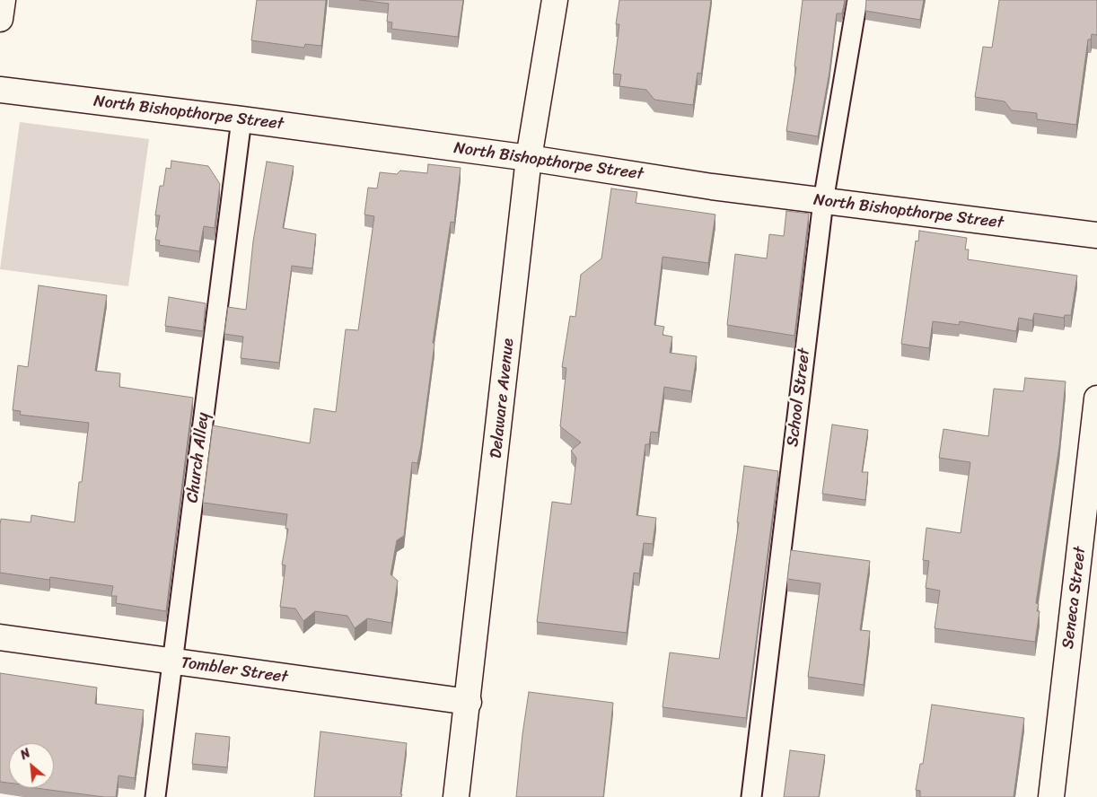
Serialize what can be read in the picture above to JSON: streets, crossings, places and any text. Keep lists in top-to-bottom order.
{
  "streets": {
    "street": [
      "North Bishopthorpe Street",
      "Delaware Avenue",
      "Seneca Street",
      "Tombler Street"
    ],
    "lane": ["School Street", "Church Alley"]
  },
  "crossings": [
    ["North Bishopthorpe Street", "School Street"],
    ["North Bishopthorpe Street", "Delaware Avenue"],
    ["North Bishopthorpe Street", "Church Alley"],
    ["Delaware Avenue", "Tombler Street"],
    ["Church Alley", "Tombler Street"]
  ],
  "north": "top left"
}
